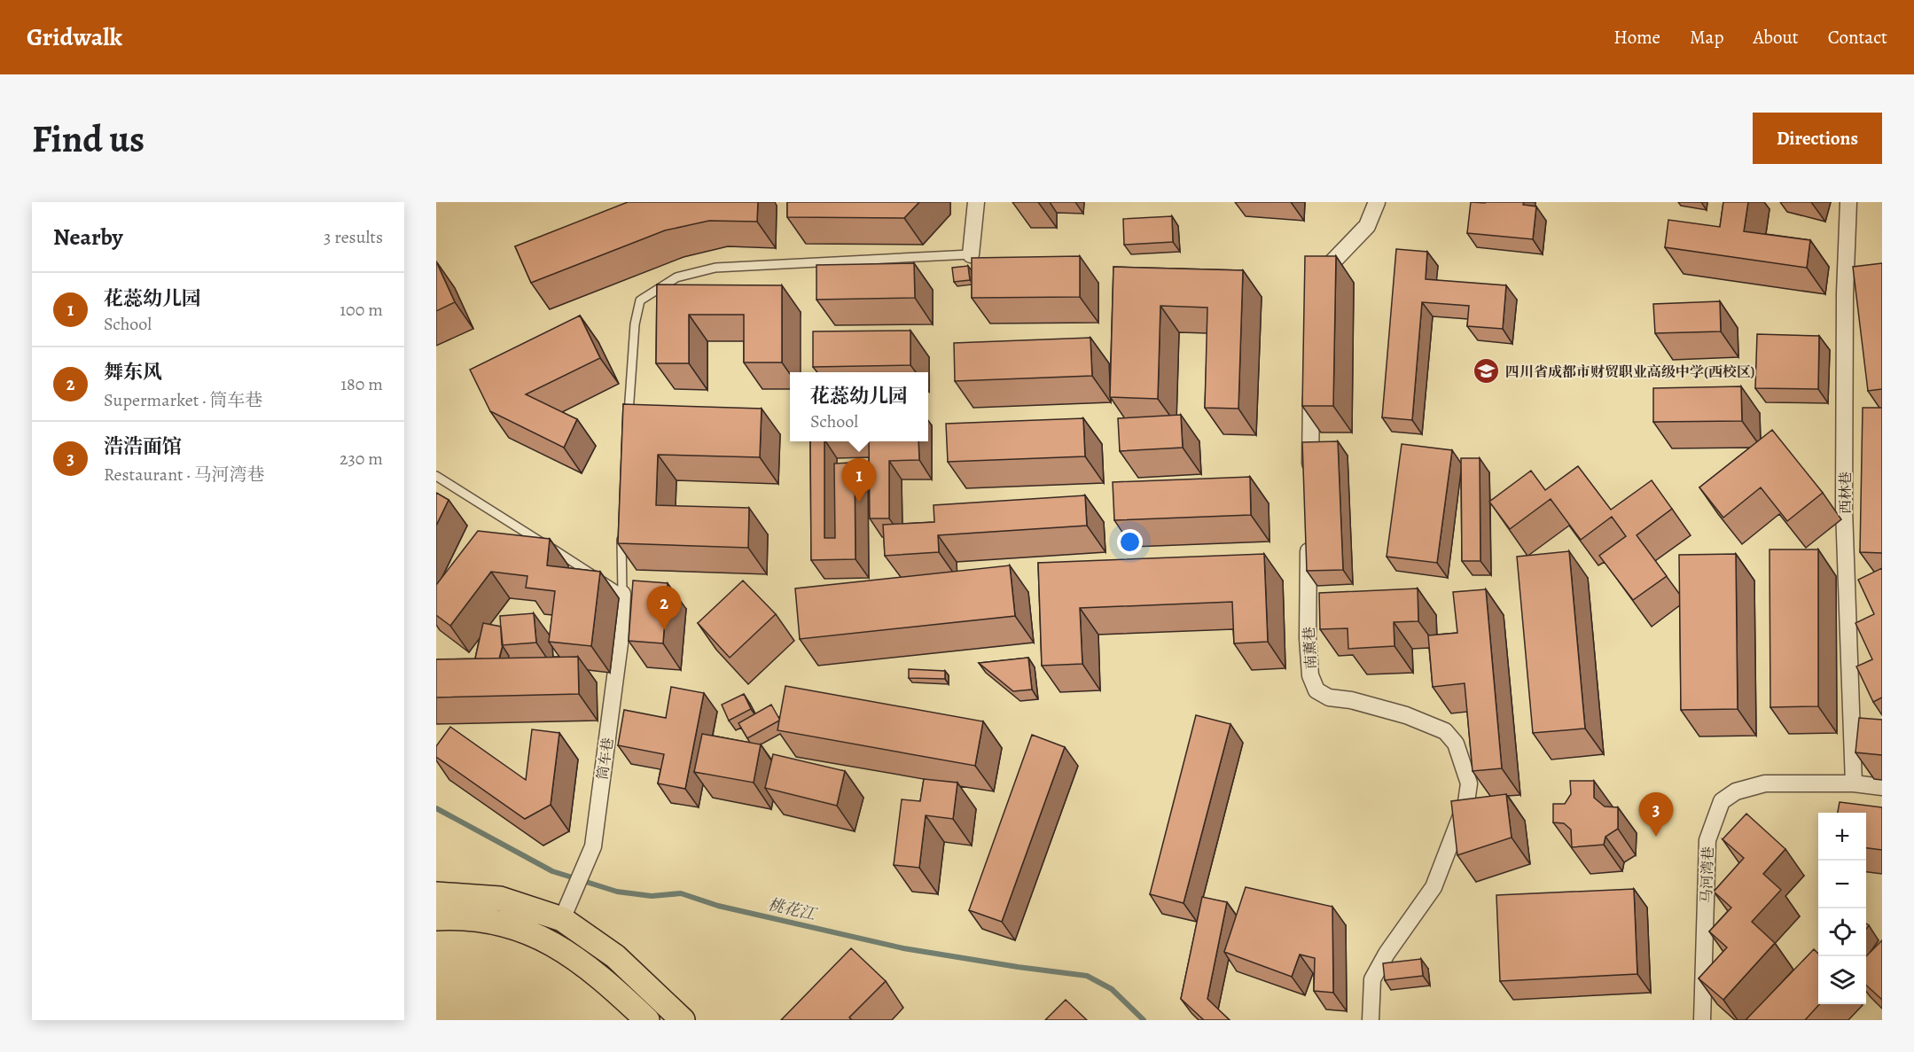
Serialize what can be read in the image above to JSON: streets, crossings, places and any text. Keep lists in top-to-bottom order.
{
  "streets": {
    "street": [
      "西林巷",
      "南薰巷",
      "筒车巷",
      "马河湾巷"
    ]
  },
  "crossings": [
    ["西林巷", "马河湾巷"]
  ],
  "water": ["桃花江"],
  "places": {
    "school or university": ["四川省成都市财贸职业高级中学(西校区)"]
  },
  "page": {
    "header": "Gridwalk",
    "nav": [
      "Home",
      "Map",
      "About",
      "Contact"
    ],
    "buttons": "Directions",
    "title": "Find us",
    "heading": ["Nearby", "3 results"],
    "list": [
      {
        "mark": "1",
        "name": "花蕊幼儿园",
        "note": "School",
        "value": "100 m"
      },
      {
        "mark": "2",
        "name": "舞东风",
        "note": "Supermarket · 筒车巷",
        "value": "180 m"
      },
      {
        "mark": "3",
        "name": "浩浩面馆",
        "note": "Restaurant · 马河湾巷",
        "value": "230 m"
      }
    ],
    "popup": ["花蕊幼儿园", "School"],
    "pins": ["1", "2", "3"],
    "map_buttons": ["+", "−"]
  }
}
